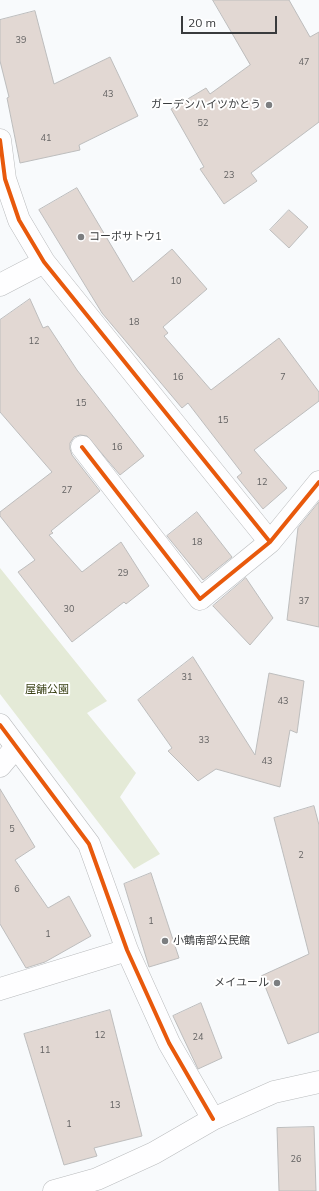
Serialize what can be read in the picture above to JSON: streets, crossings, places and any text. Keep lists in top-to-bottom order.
{
  "parks": ["屋舗公園"],
  "places": [
    "ガーデンハイツかとう",
    "コーポサトウ1",
    "小鶴南部公民館",
    "メイユール"
  ],
  "house_numbers": [
    "39",
    "47",
    "43",
    "52",
    "41",
    "23",
    "10",
    "18",
    "12",
    "16",
    "7",
    "15",
    "15",
    "16",
    "12",
    "27",
    "18",
    "29",
    "37",
    "30",
    "31",
    "43",
    "33",
    "43",
    "5",
    "2",
    "6",
    "1",
    "1",
    "12",
    "24",
    "11",
    "13",
    "1",
    "26"
  ],
  "scale_bar": "20 m"
}
